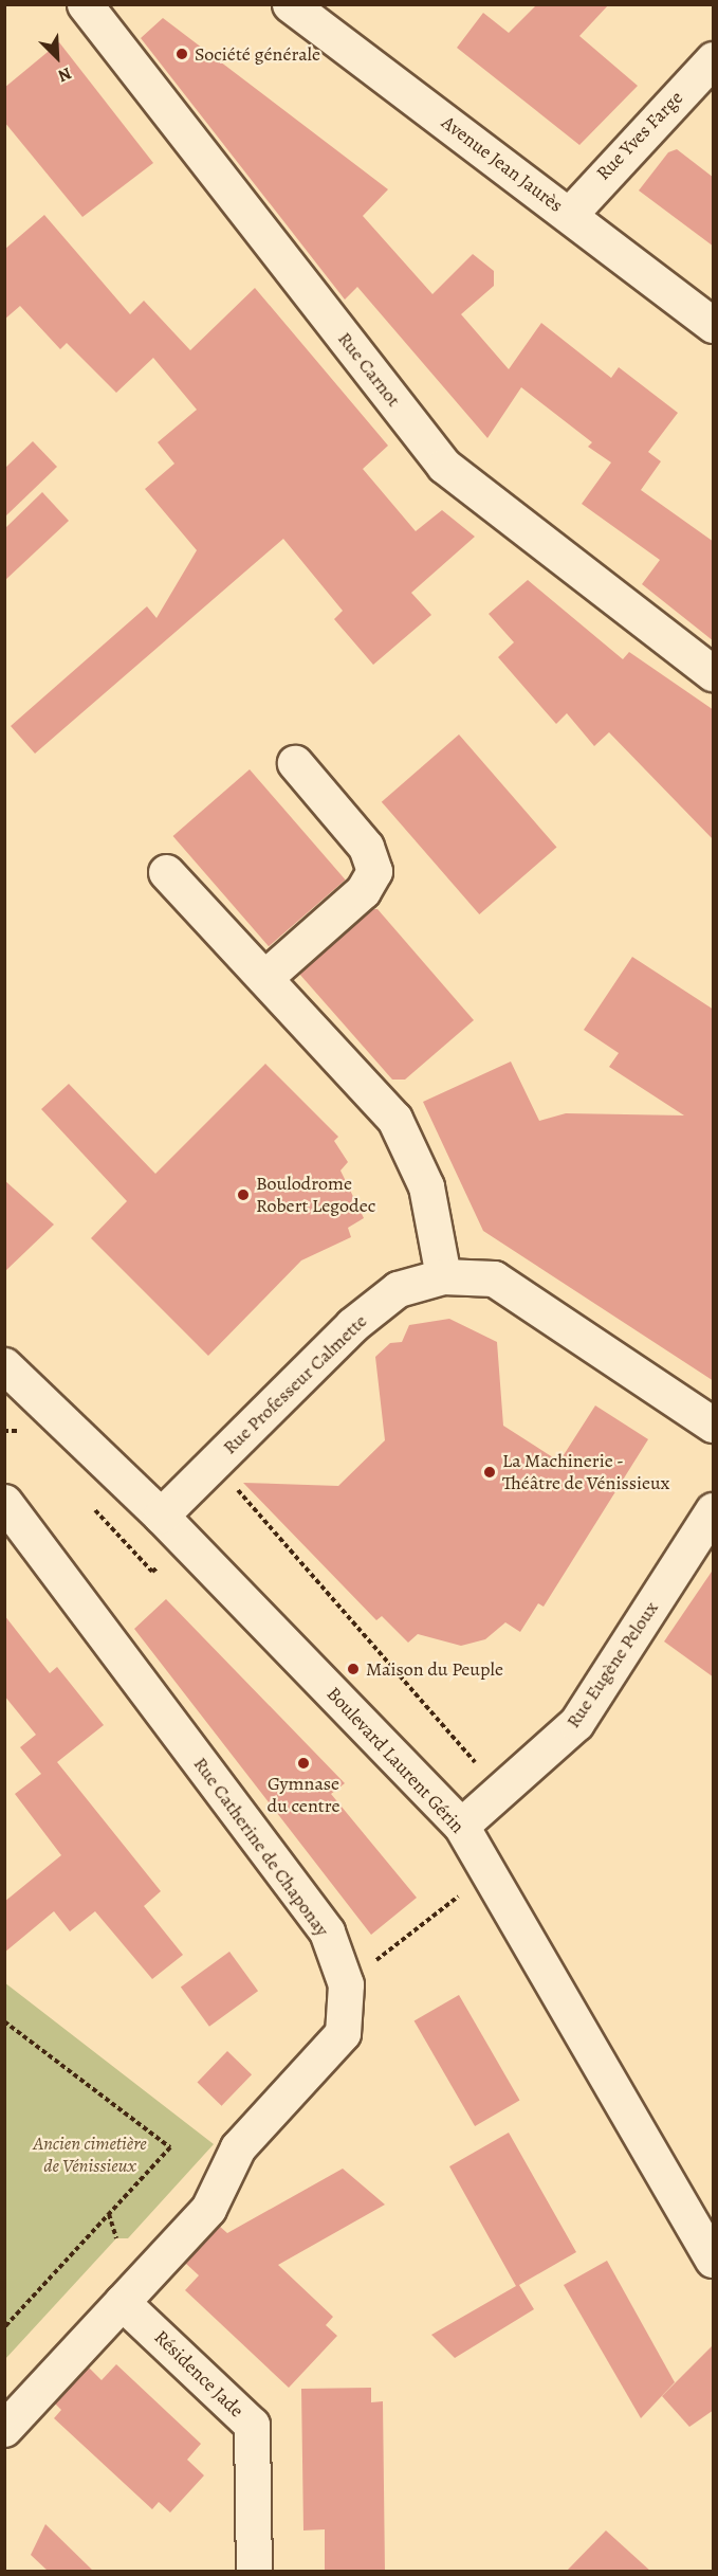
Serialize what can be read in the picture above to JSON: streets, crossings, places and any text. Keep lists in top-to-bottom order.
{
  "streets": {
    "street": [
      "Rue Yves Farge",
      "Avenue Jean Jaurès",
      "Rue Carnot",
      "Rue Professeur Calmette",
      "Rue Eugène Peloux",
      "Boulevard Laurent Gérin",
      "Rue Catherine de Chaponay",
      "Résidence Jade"
    ]
  },
  "crossings": [
    ["Rue Yves Farge", "Avenue Jean Jaurès"],
    ["Rue Professeur Calmette", "Boulevard Laurent Gérin"],
    ["Rue Eugène Peloux", "Boulevard Laurent Gérin"],
    ["Rue Catherine de Chaponay", "Résidence Jade"]
  ],
  "parks": ["Ancien cimetière de Vénissieux"],
  "places": [
    "Société générale",
    "Boulodrome Robert Legodec",
    "La Machinerie - Théâtre de Vénissieux",
    "Maison du Peuple",
    "Gymnase du centre"
  ],
  "north": "bottom right"
}
